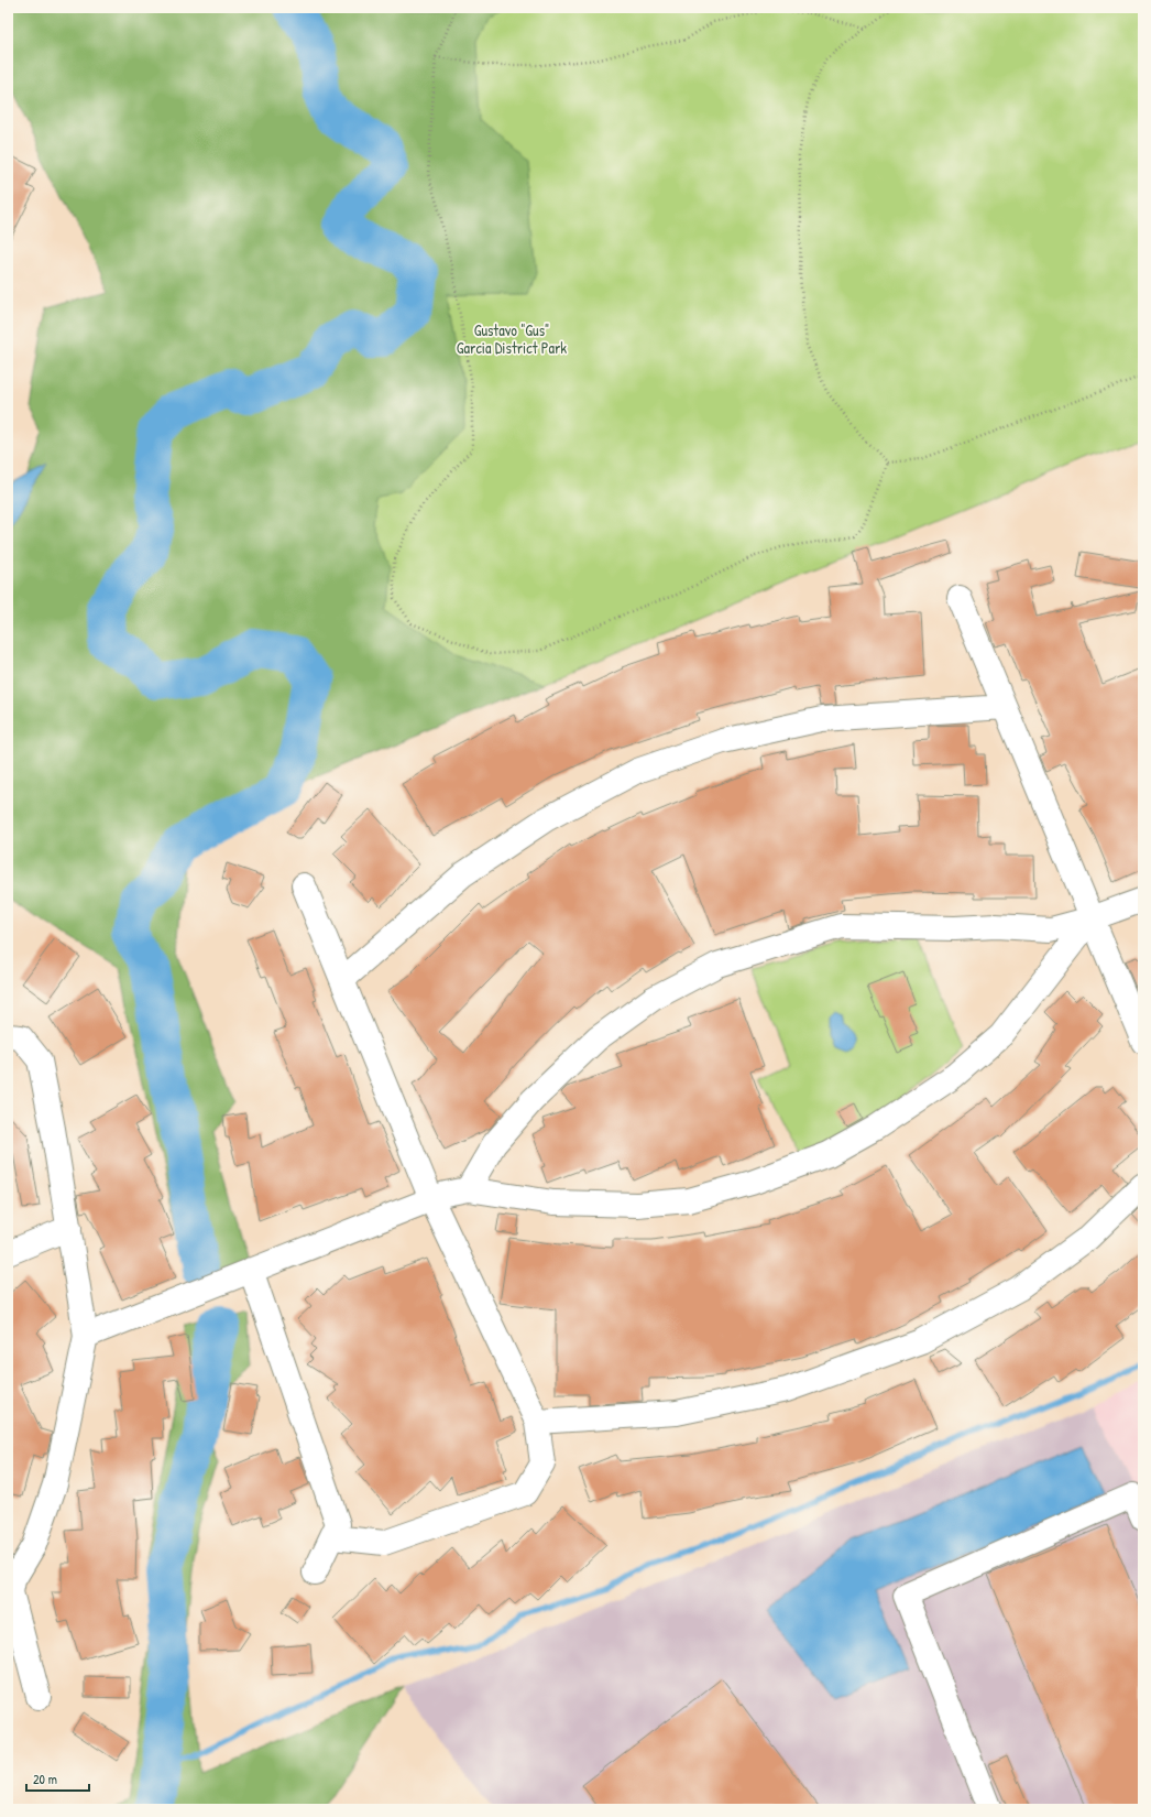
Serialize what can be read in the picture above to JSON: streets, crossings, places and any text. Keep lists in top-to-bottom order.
{
  "parks": ["Gustavo \"Gus\" Garcia District Park"],
  "scale_bar": "20 m"
}
